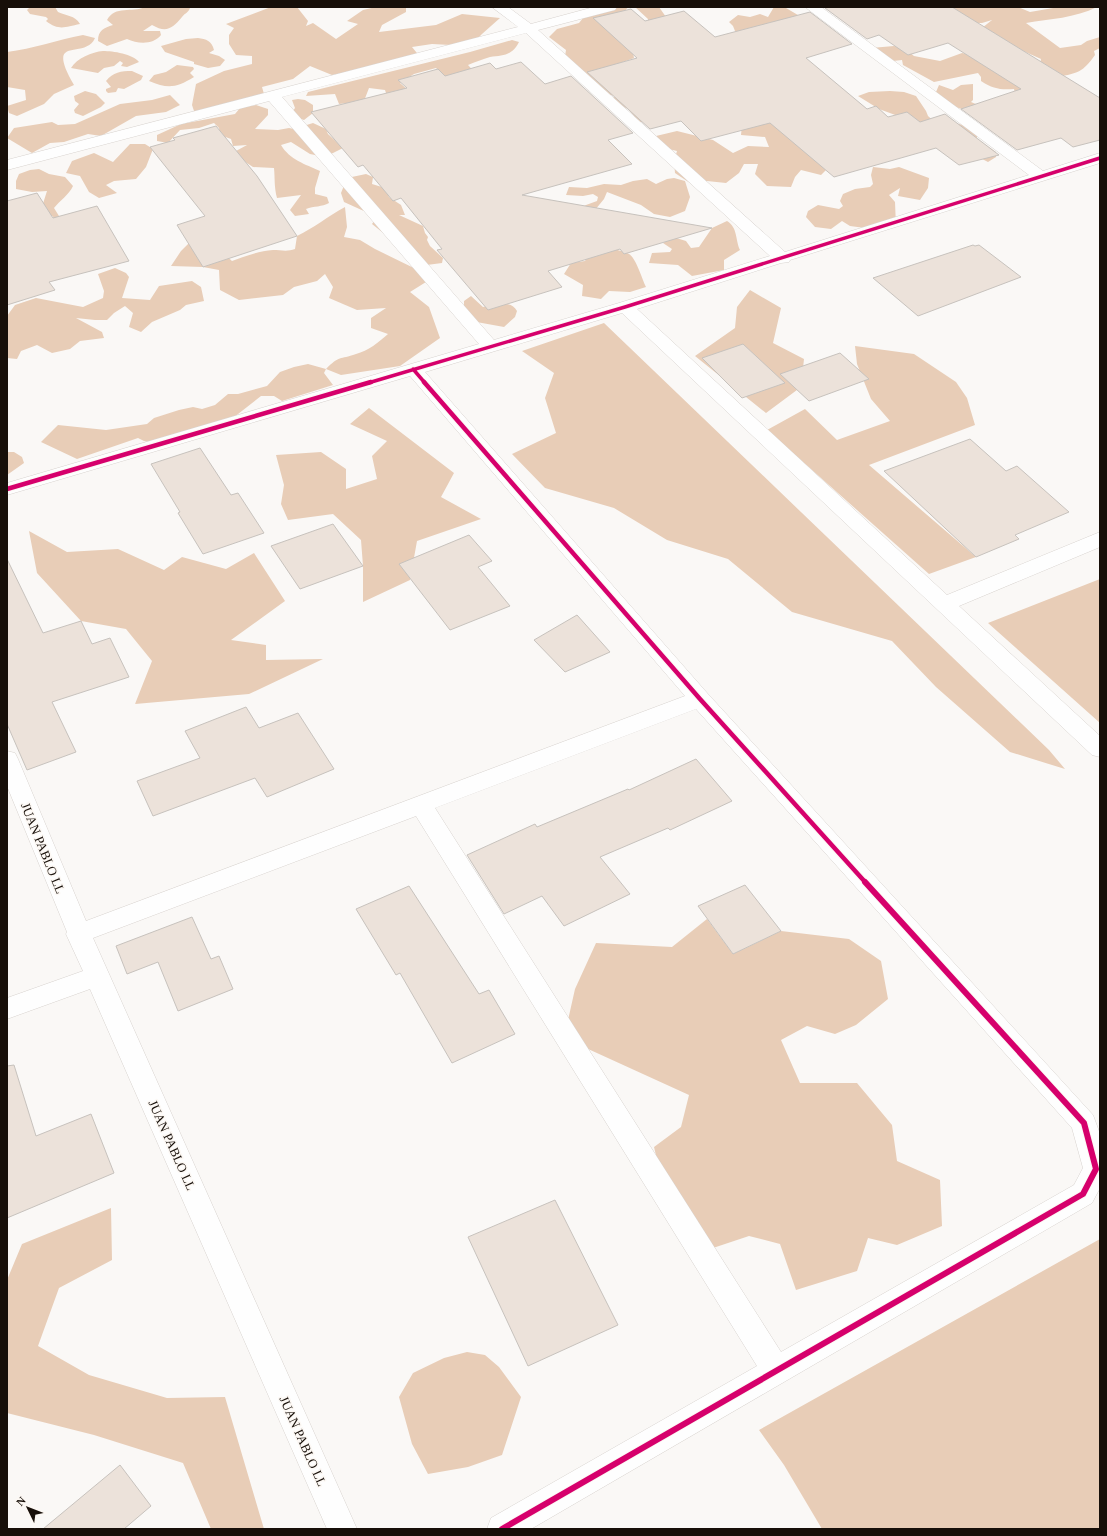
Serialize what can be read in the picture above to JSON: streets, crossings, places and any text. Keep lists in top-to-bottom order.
{
  "streets": {
    "street": ["JUAN PABLO LL"]
  },
  "north": "top left"
}
